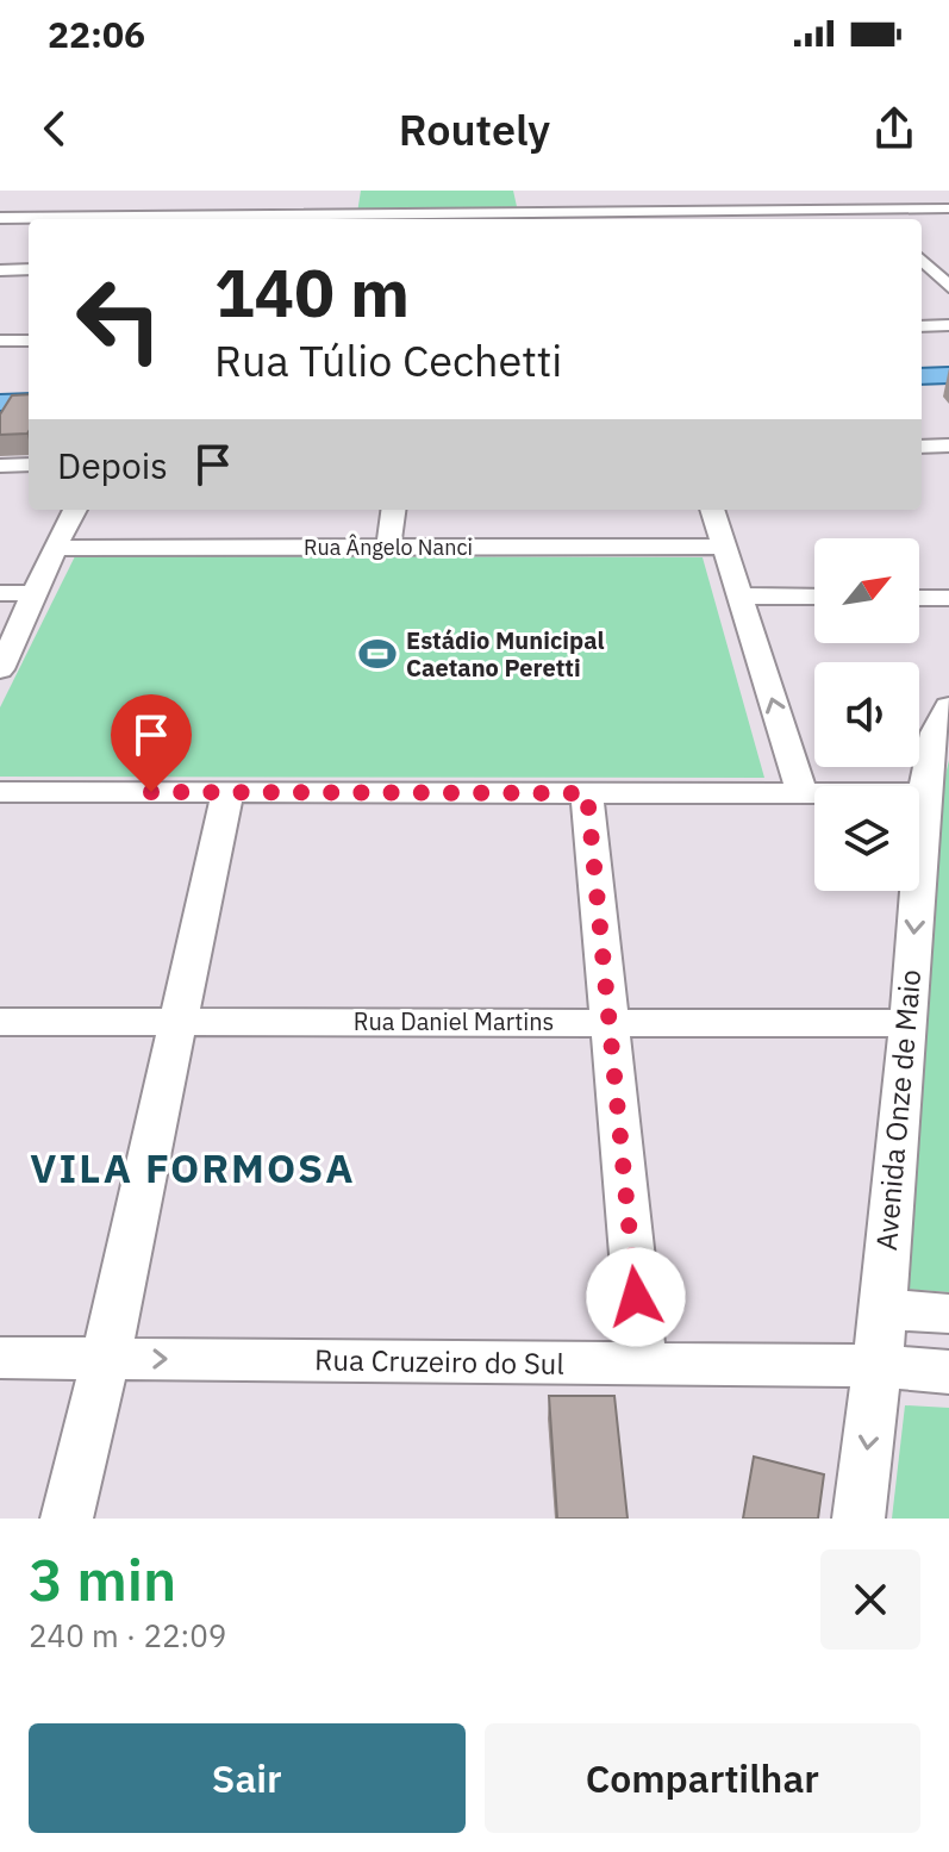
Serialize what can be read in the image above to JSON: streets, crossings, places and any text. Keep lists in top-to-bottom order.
{
  "streets": {
    "street": [
      "Rua Ângelo Nanci",
      "Rua Daniel Martins",
      "Avenida Onze de Maio",
      "Rua Cruzeiro do Sul"
    ]
  },
  "crossings": [
    ["Rua Daniel Martins", "Avenida Onze de Maio"],
    ["Avenida Onze de Maio", "Rua Cruzeiro do Sul"]
  ],
  "one_way": ["Avenida Onze de Maio", "Rua Cruzeiro do Sul"],
  "districts": ["VILA FORMOSA"],
  "places": {
    "sports": ["Estádio Municipal Caetano Peretti"]
  },
  "north": "top right",
  "page": {
    "status": "22:06",
    "header": "Routely",
    "turn": ["140 m", "Rua Túlio Cechetti"],
    "then": "Depois",
    "heading": ["3 min", "240 m · 22:09"],
    "buttons": ["Sair", "Compartilhar"]
  }
}
